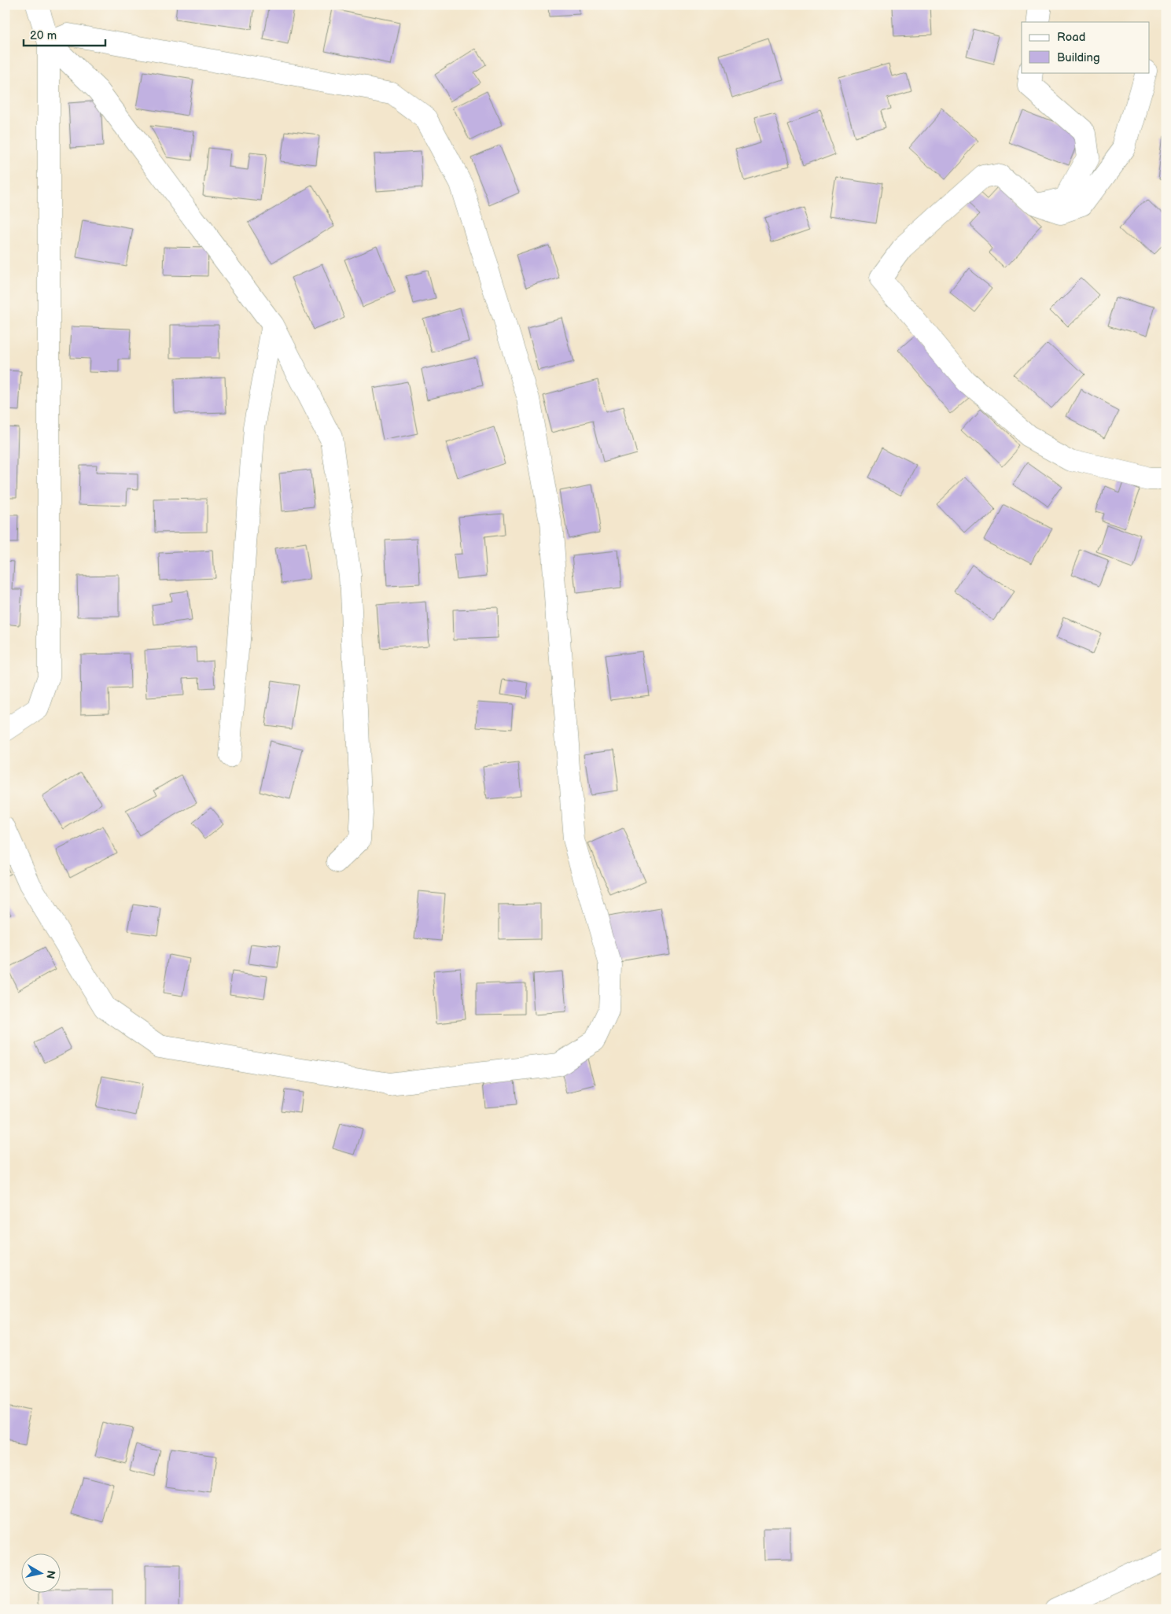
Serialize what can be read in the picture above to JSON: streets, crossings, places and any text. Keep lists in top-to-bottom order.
{
  "legend": ["Road", "Building"],
  "scale_bar": "20 m",
  "north": "right"
}
